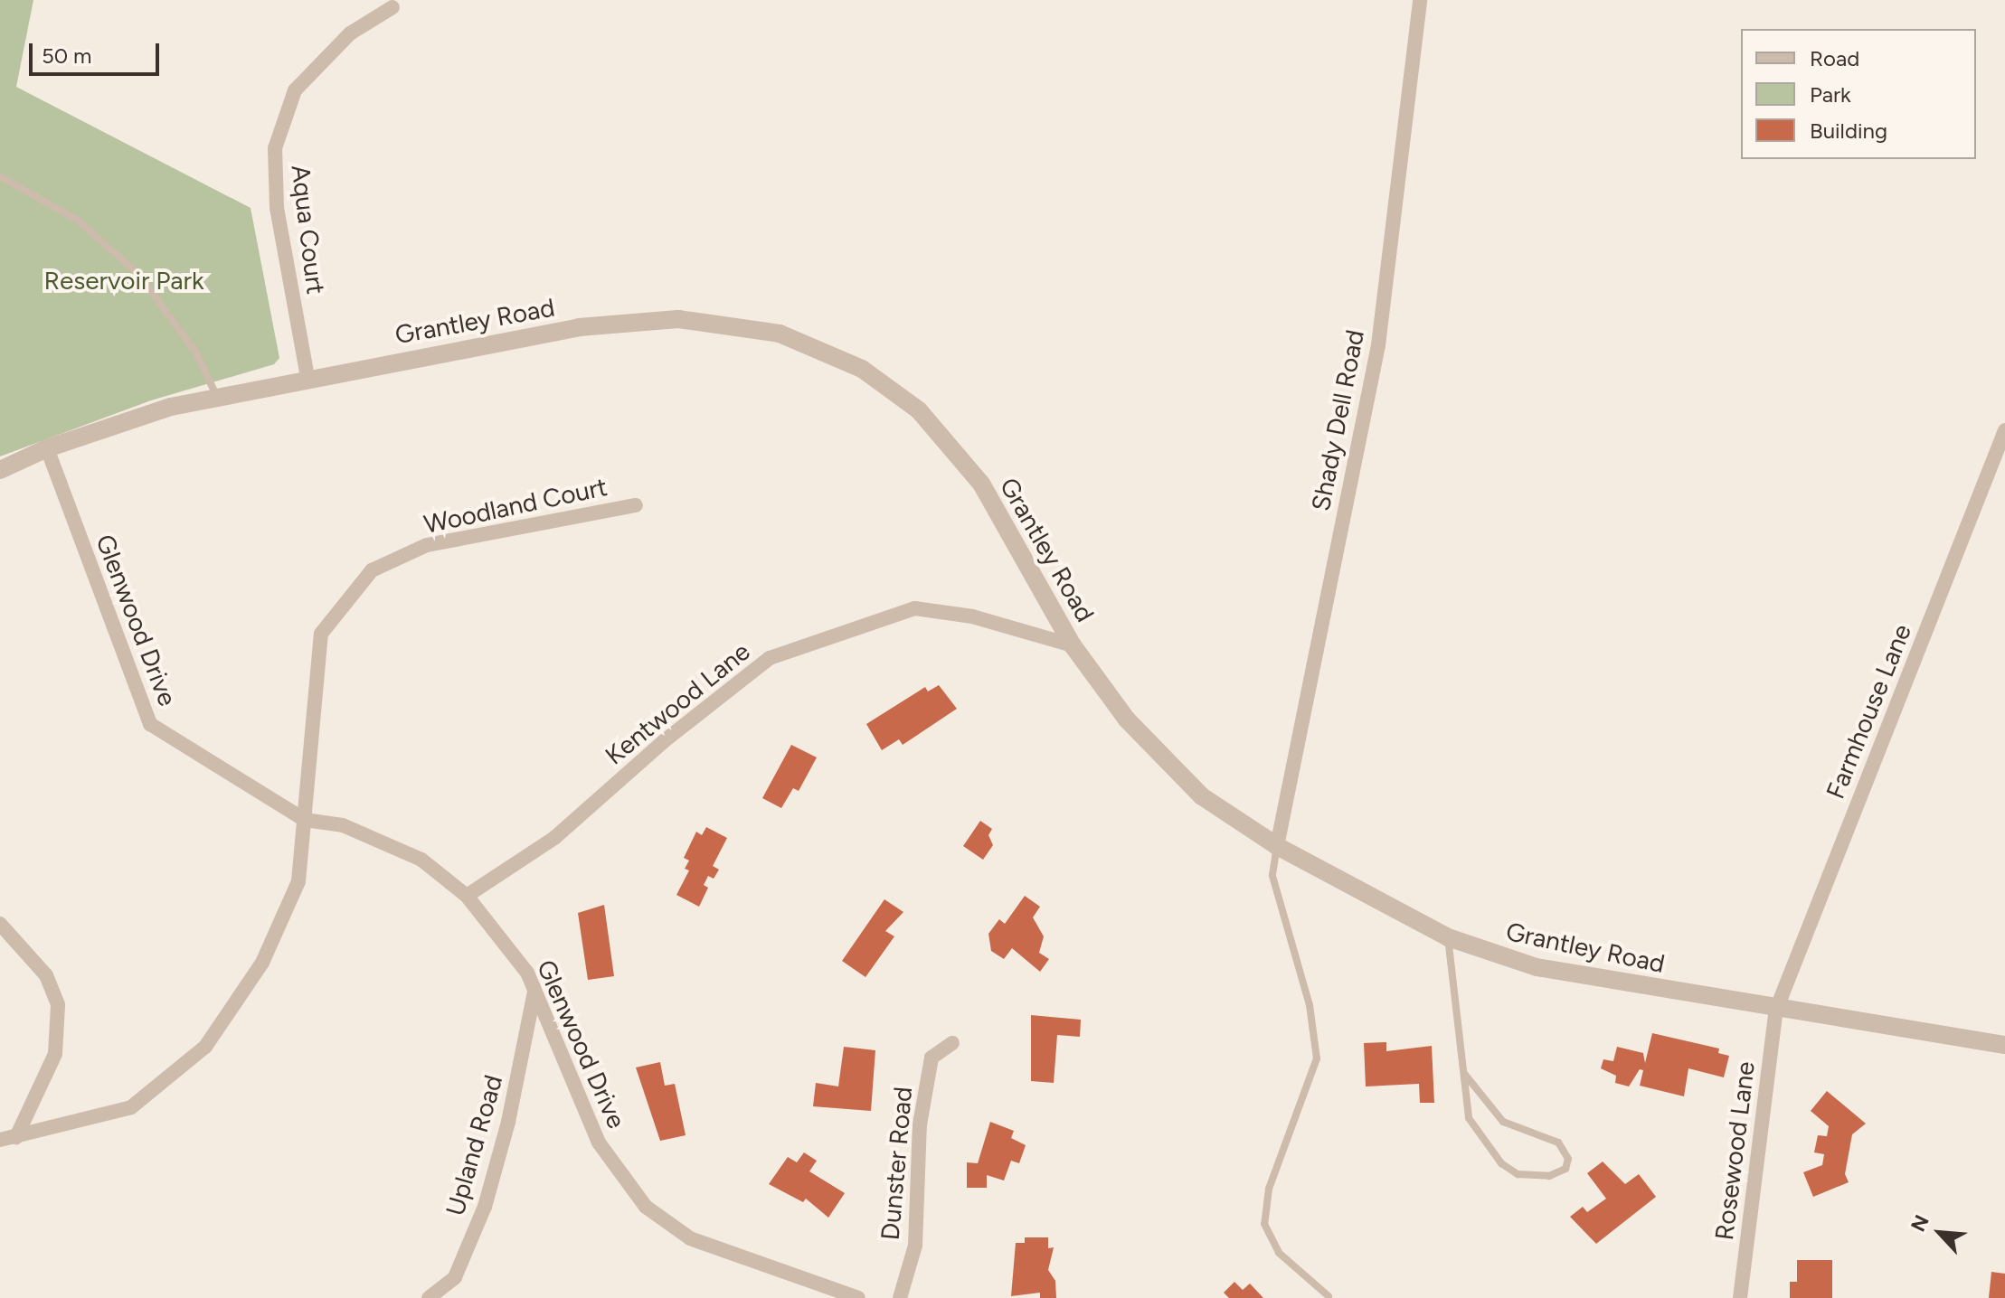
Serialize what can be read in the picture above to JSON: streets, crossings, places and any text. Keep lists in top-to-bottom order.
{
  "streets": {
    "street": [
      "Aqua Court",
      "Grantley Road",
      "Shady Dell Road",
      "Woodland Court",
      "Glenwood Drive",
      "Kentwood Lane",
      "Farmhouse Lane",
      "Upland Road",
      "Rosewood Lane",
      "Dunster Road"
    ]
  },
  "crossings": [
    ["Aqua Court", "Grantley Road"],
    ["Grantley Road", "Shady Dell Road"],
    ["Grantley Road", "Glenwood Drive"],
    ["Grantley Road", "Kentwood Lane"],
    ["Grantley Road", "Farmhouse Lane"],
    ["Grantley Road", "Rosewood Lane"],
    ["Woodland Court", "Glenwood Drive"],
    ["Glenwood Drive", "Kentwood Lane"],
    ["Glenwood Drive", "Upland Road"],
    ["Farmhouse Lane", "Rosewood Lane"]
  ],
  "parks": ["Reservoir Park"],
  "legend": ["Road", "Park", "Building"],
  "scale_bar": "50 m",
  "north": "top left"
}
